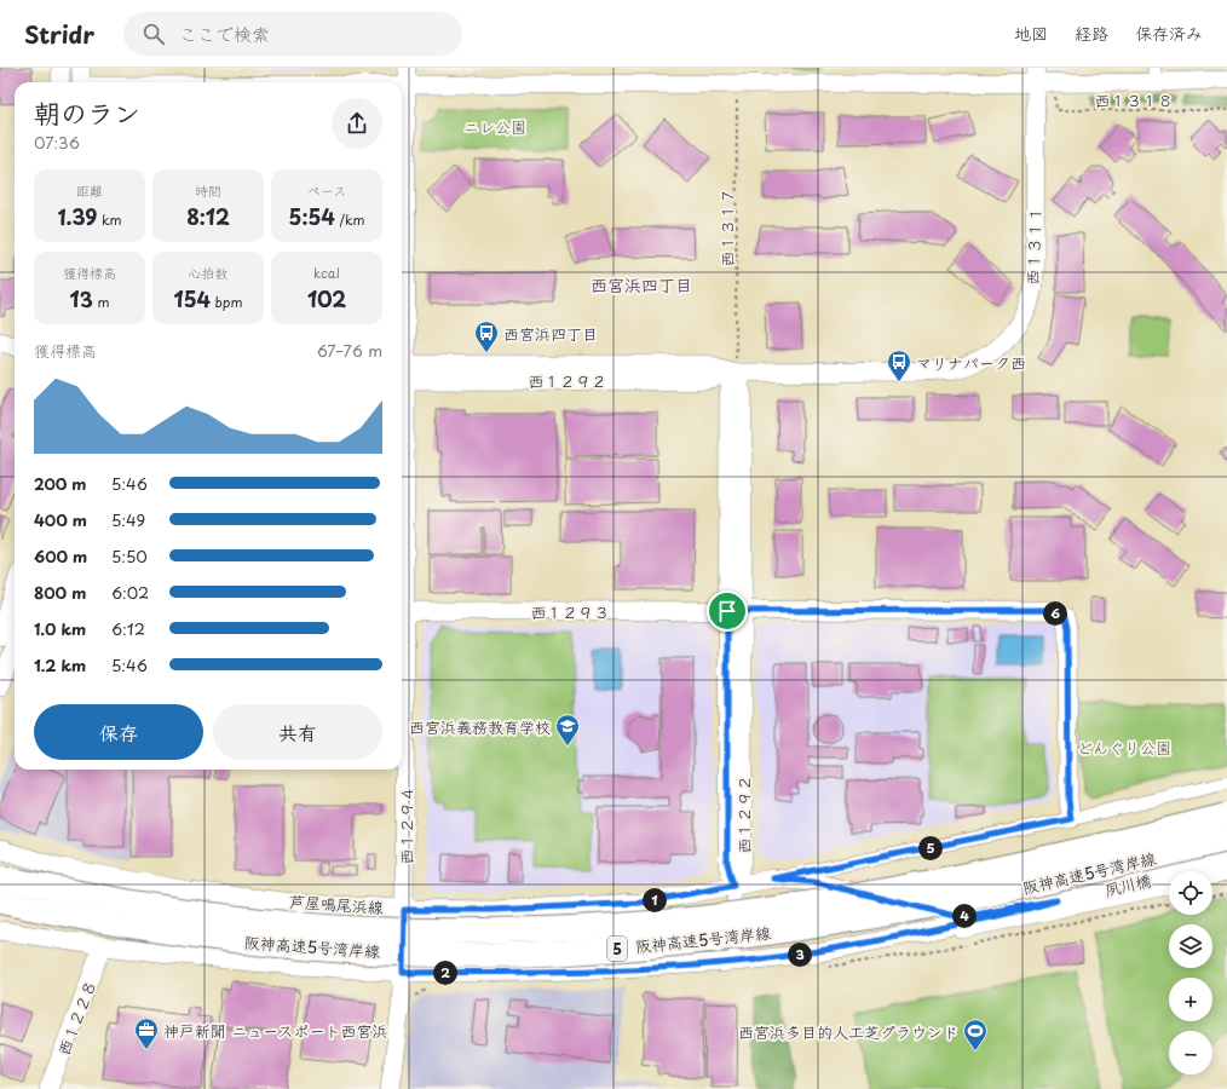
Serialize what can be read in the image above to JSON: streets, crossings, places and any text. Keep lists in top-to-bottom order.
{
  "streets": {
    "highway": ["阪神高速5号湾岸線", "5"],
    "street": [
      "西１３１１",
      "西１２９２",
      "西１２９３",
      "西１２９４",
      "夙川橋",
      "芦屋鳴尾浜線",
      "西１２２８"
    ],
    "path": ["西１３１８", "西１３１７"]
  },
  "crossings": [
    ["西１３１７", "西１３１１"],
    ["西１３１７", "西１２９２"],
    ["西１３１１", "西１２９２"],
    ["西１２９２", "西１２９３"],
    ["西１２９２", "西１２９４"],
    ["西１２９２", "芦屋鳴尾浜線"],
    ["西１２９３", "西１２９４"],
    ["西１２９４", "芦屋鳴尾浜線"],
    ["夙川橋", "芦屋鳴尾浜線"]
  ],
  "districts": ["西宮浜四丁目"],
  "parks": ["ニレ公園", "どんぐり公園"],
  "places": {
    "bus stop": ["西宮浜四丁目", "マリナパーク西"],
    "school or university": ["西宮浜義務教育学校"],
    "office": ["神戸新聞 ニュースポート西宮浜"],
    "sports": ["西宮浜多目的人工芝グラウンド"]
  },
  "page": {
    "header": "Stridr",
    "search": "ここで検索",
    "nav": ["地図", "経路", "保存済み"],
    "heading": ["朝のラン", "07:36"],
    "stats": [
      ["距離", "1.39 km"],
      ["時間", "8:12"],
      ["ペース", "5:54 /km"],
      ["獲得標高", "13 m"],
      ["心拍数", "154 bpm"],
      ["kcal", "102"]
    ],
    "chart": ["獲得標高", "67–76 m"],
    "list": [
      {
        "name": "200 m",
        "note": "5:46"
      },
      {
        "name": "400 m",
        "note": "5:49"
      },
      {
        "name": "600 m",
        "note": "5:50"
      },
      {
        "name": "800 m",
        "note": "6:02"
      },
      {
        "name": "1.0 km",
        "note": "6:12"
      },
      {
        "name": "1.2 km",
        "note": "5:46"
      }
    ],
    "pins": [
      "6",
      "5",
      "1",
      "4",
      "3",
      "2"
    ],
    "buttons": ["保存", "共有"],
    "map_buttons": ["+", "−"]
  }
}
